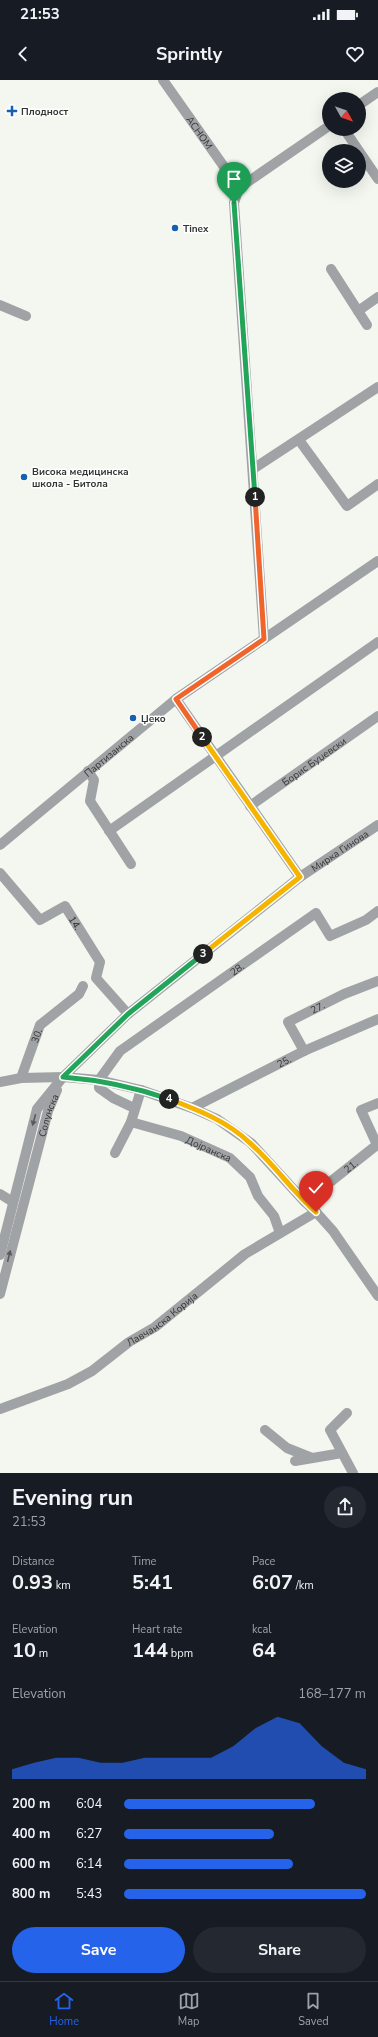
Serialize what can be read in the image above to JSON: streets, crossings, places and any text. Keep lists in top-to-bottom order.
{
  "streets": {
    "street": [
      "АСНОМ",
      "Партизанска",
      "Борис Буџевски",
      "Мирка Гинова",
      "14.",
      "28.",
      "27.",
      "30.",
      "25.",
      "Солунска",
      "Дојранска",
      "21.",
      "Лавчанска Корија"
    ]
  },
  "crossings": [
    ["Мирка Гинова", "14."],
    ["Мирка Гинова", "Солунска"],
    ["27.", "25."],
    ["Дојранска", "Лавчанска Корија"]
  ],
  "places": {
    "health": ["Плодност"],
    "other": ["Tinex", "Висока медицинска школа - Битола", "Џеко"]
  },
  "north": "bottom right",
  "page": {
    "status": "21:53",
    "header": "Sprintly",
    "pins": [
      "1",
      "2",
      "3",
      "4"
    ],
    "heading": ["Evening run", "21:53"],
    "stats": [
      ["Distance", "0.93 km"],
      ["Time", "5:41"],
      ["Pace", "6:07 /km"],
      ["Elevation", "10 m"],
      ["Heart rate", "144 bpm"],
      ["kcal", "64"]
    ],
    "chart": ["Elevation", "168–177 m"],
    "list": [
      {
        "name": "200 m",
        "note": "6:04"
      },
      {
        "name": "400 m",
        "note": "6:27"
      },
      {
        "name": "600 m",
        "note": "6:14"
      },
      {
        "name": "800 m",
        "note": "5:43"
      }
    ],
    "buttons": ["Save", "Share"],
    "tabs": ["Home", "Map", "Saved"]
  }
}
